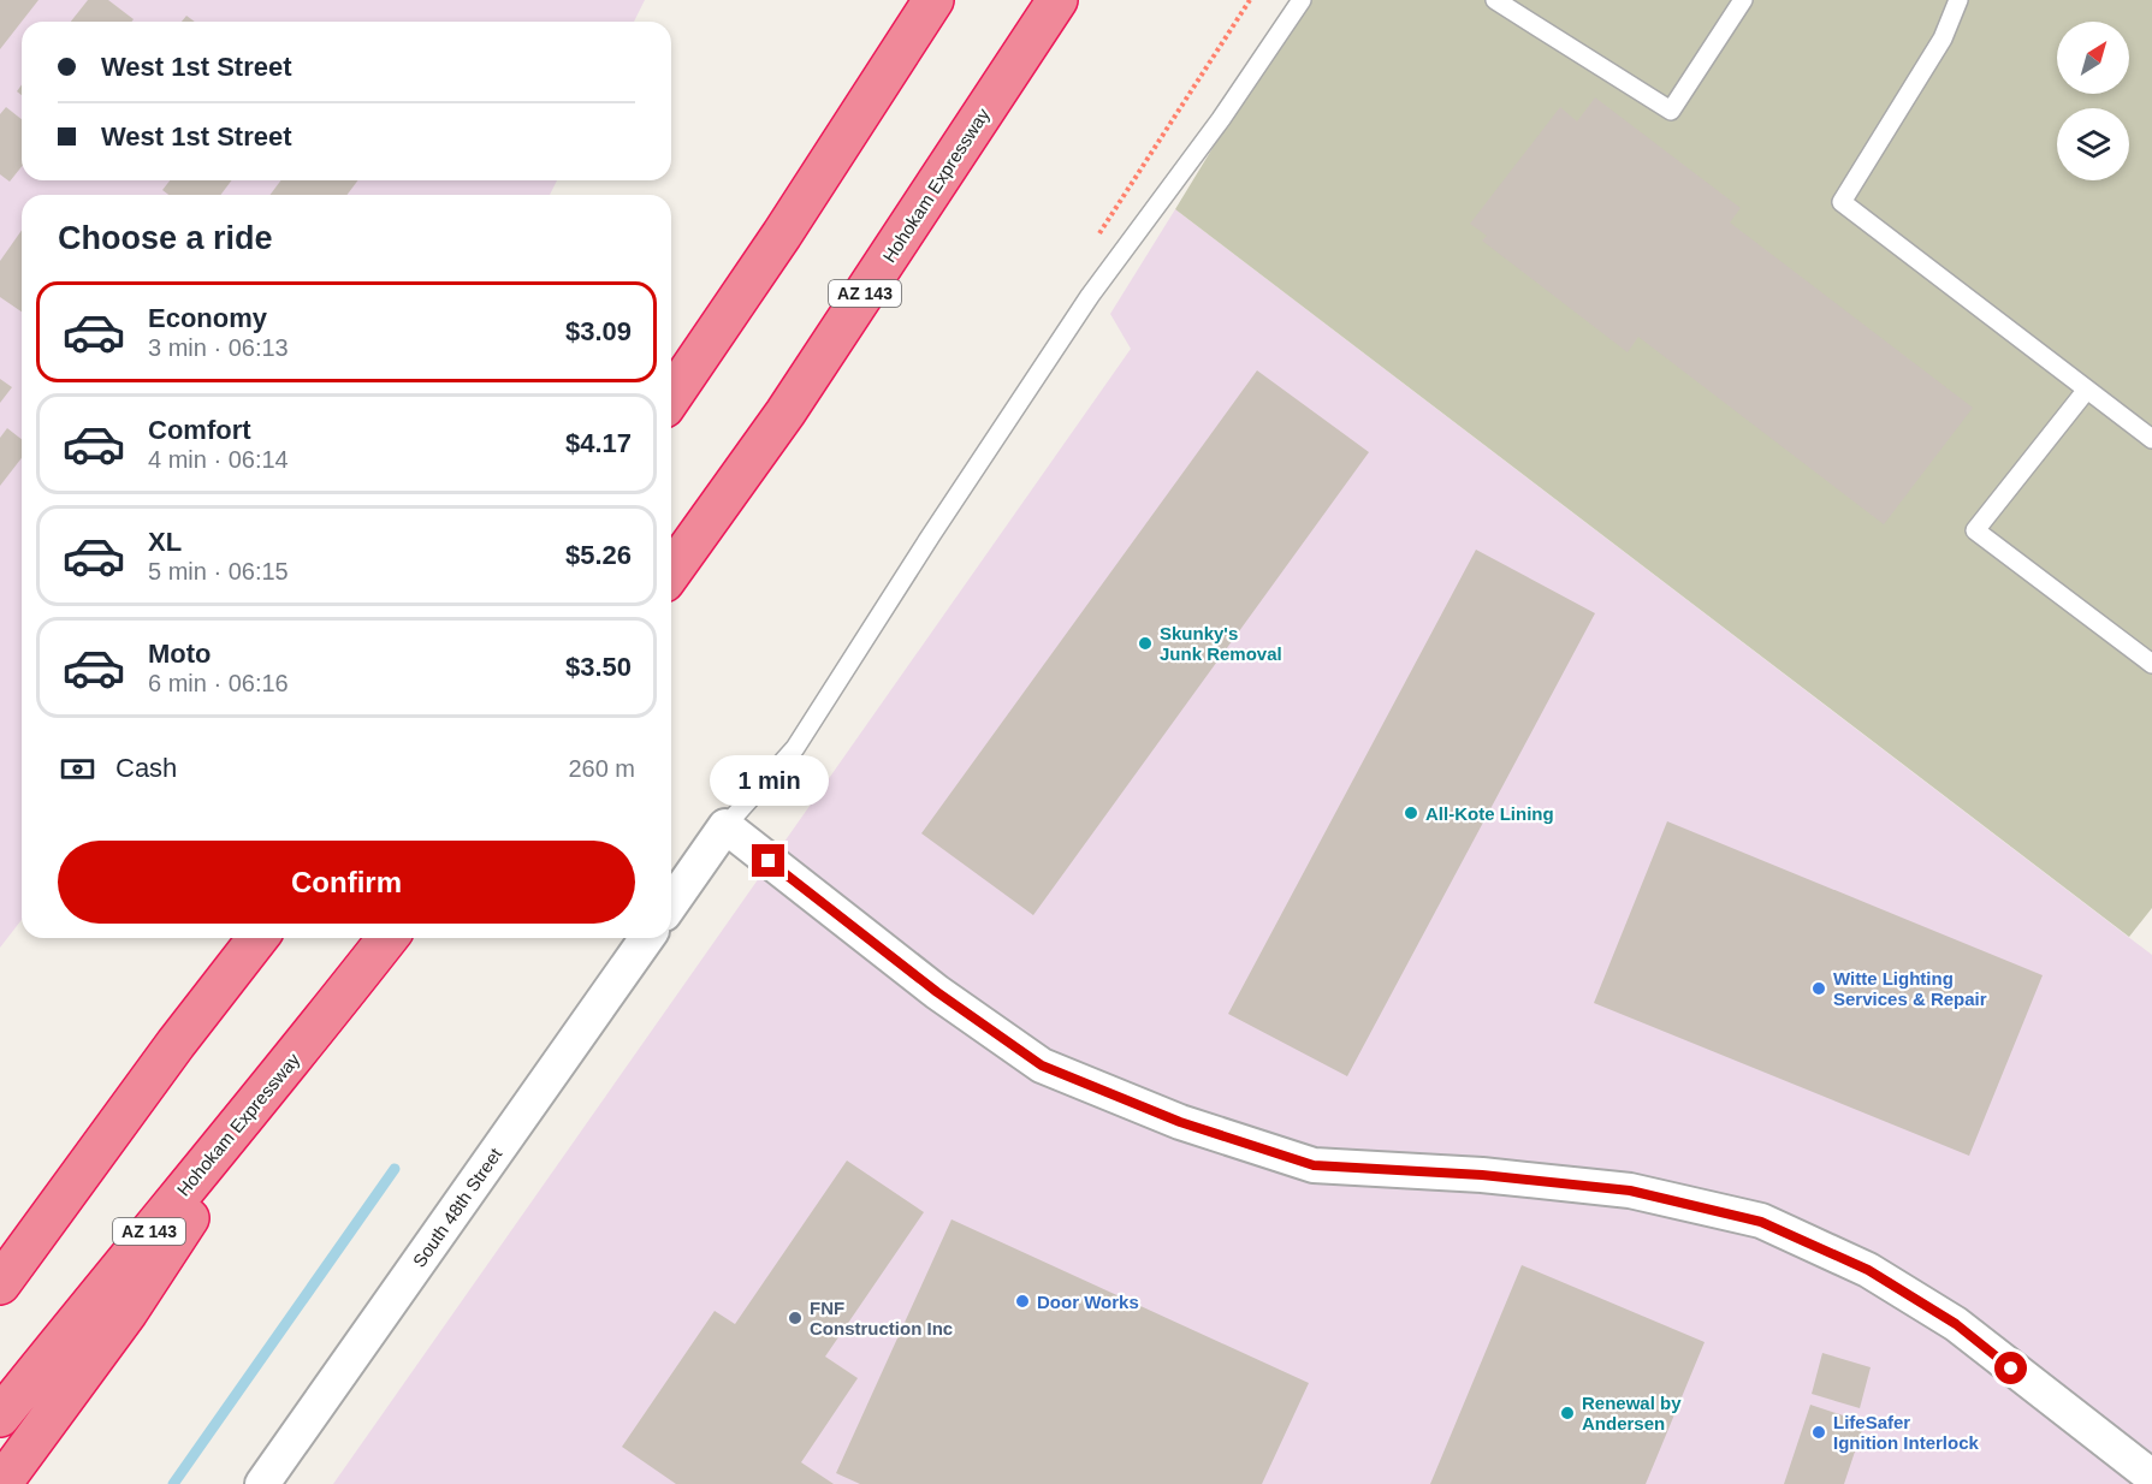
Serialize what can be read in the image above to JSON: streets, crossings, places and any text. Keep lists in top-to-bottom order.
{
  "streets": {
    "highway": ["Hohokam Expressway", "AZ 143"],
    "street": ["South 48th Street"]
  },
  "places": [
    "Skunky's Junk Removal",
    "All-Kote Lining",
    "Witte Lighting Services & Repair",
    "Door Works",
    "FNF Construction Inc",
    "Renewal by Andersen",
    "LifeSafer Ignition Interlock"
  ],
  "north": "top right",
  "page": {
    "banner": ["West 1st Street", "West 1st Street"],
    "heading": "Choose a ride",
    "list": [
      {
        "name": "Economy",
        "note": "3 min · 06:13",
        "value": "$3.09"
      },
      {
        "name": "Comfort",
        "note": "4 min · 06:14",
        "value": "$4.17"
      },
      {
        "name": "XL",
        "note": "5 min · 06:15",
        "value": "$5.26"
      },
      {
        "name": "Moto",
        "note": "6 min · 06:16",
        "value": "$3.50"
      }
    ],
    "pay": ["Cash", "260 m"],
    "bubble": "1 min",
    "buttons": "Confirm"
  }
}
